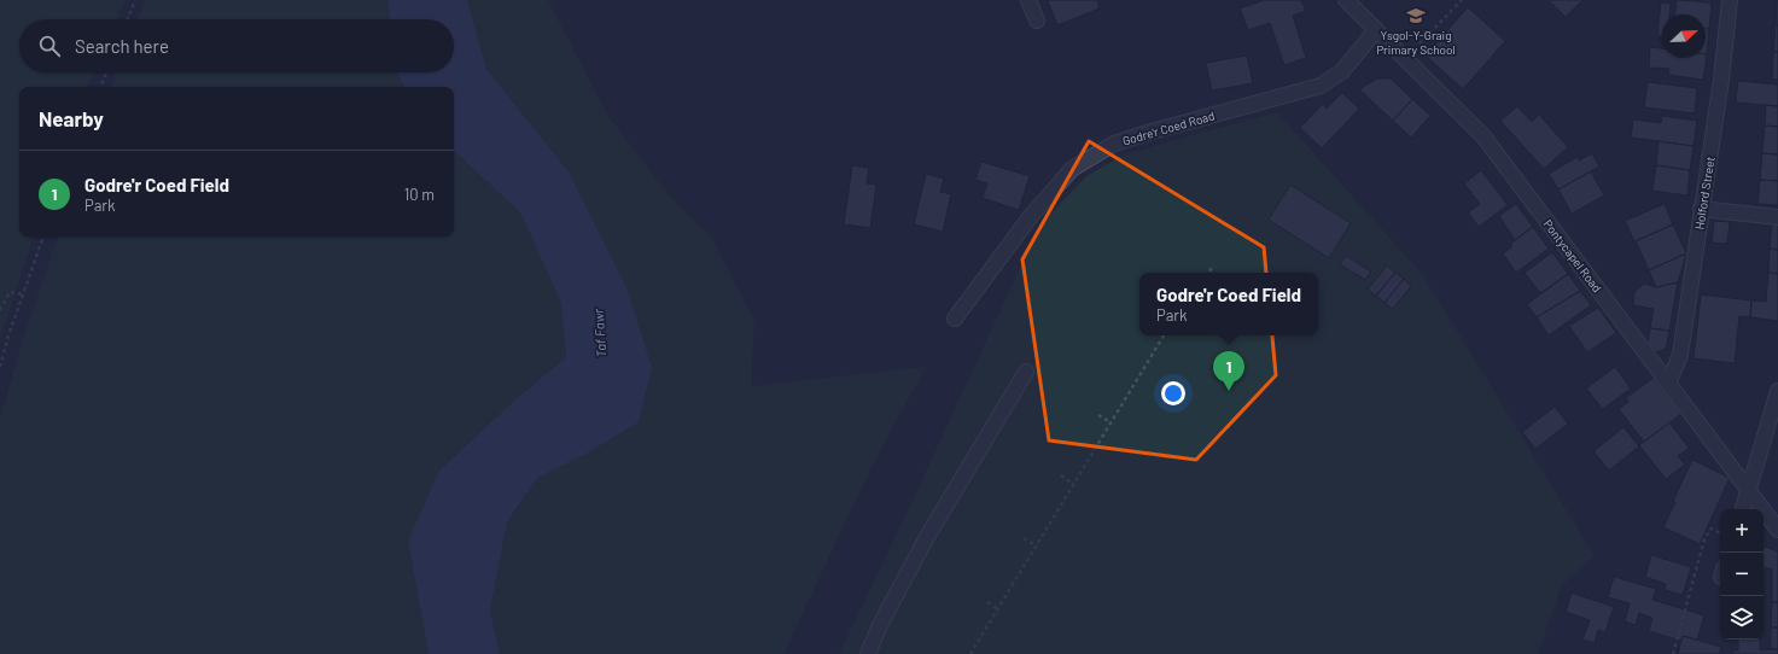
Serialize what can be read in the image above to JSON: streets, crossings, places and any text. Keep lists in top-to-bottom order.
{
  "streets": {
    "street": ["Godre'r Coed Road", "Holford Street", "Pontycapel Road"]
  },
  "crossings": [
    ["Godre'r Coed Road", "Pontycapel Road"],
    ["Holford Street", "Pontycapel Road"]
  ],
  "water": ["Taf Fawr"],
  "places": {
    "school or university": ["Ysgol-Y-Graig Primary School"]
  },
  "north": "top right",
  "page": {
    "search": "Search here",
    "heading": "Nearby",
    "list": [
      {
        "mark": "1",
        "name": "Godre'r Coed Field",
        "note": "Park",
        "value": "10 m"
      }
    ],
    "popup": ["Godre'r Coed Field", "Park"],
    "pins": "1",
    "map_buttons": ["+", "−"]
  }
}
